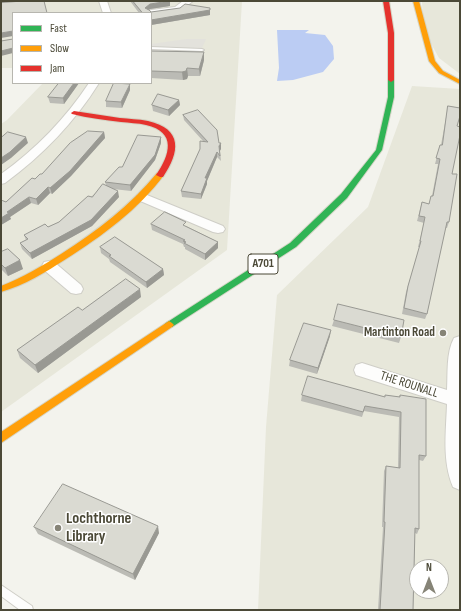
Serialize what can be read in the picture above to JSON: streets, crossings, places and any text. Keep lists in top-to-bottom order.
{
  "streets": {
    "main road": ["A701"],
    "street": ["THE ROUNALL"]
  },
  "places": ["Martinton Road", "Lochthorne Library"],
  "legend": ["Fast", "Slow", "Jam"],
  "north": "top"
}
